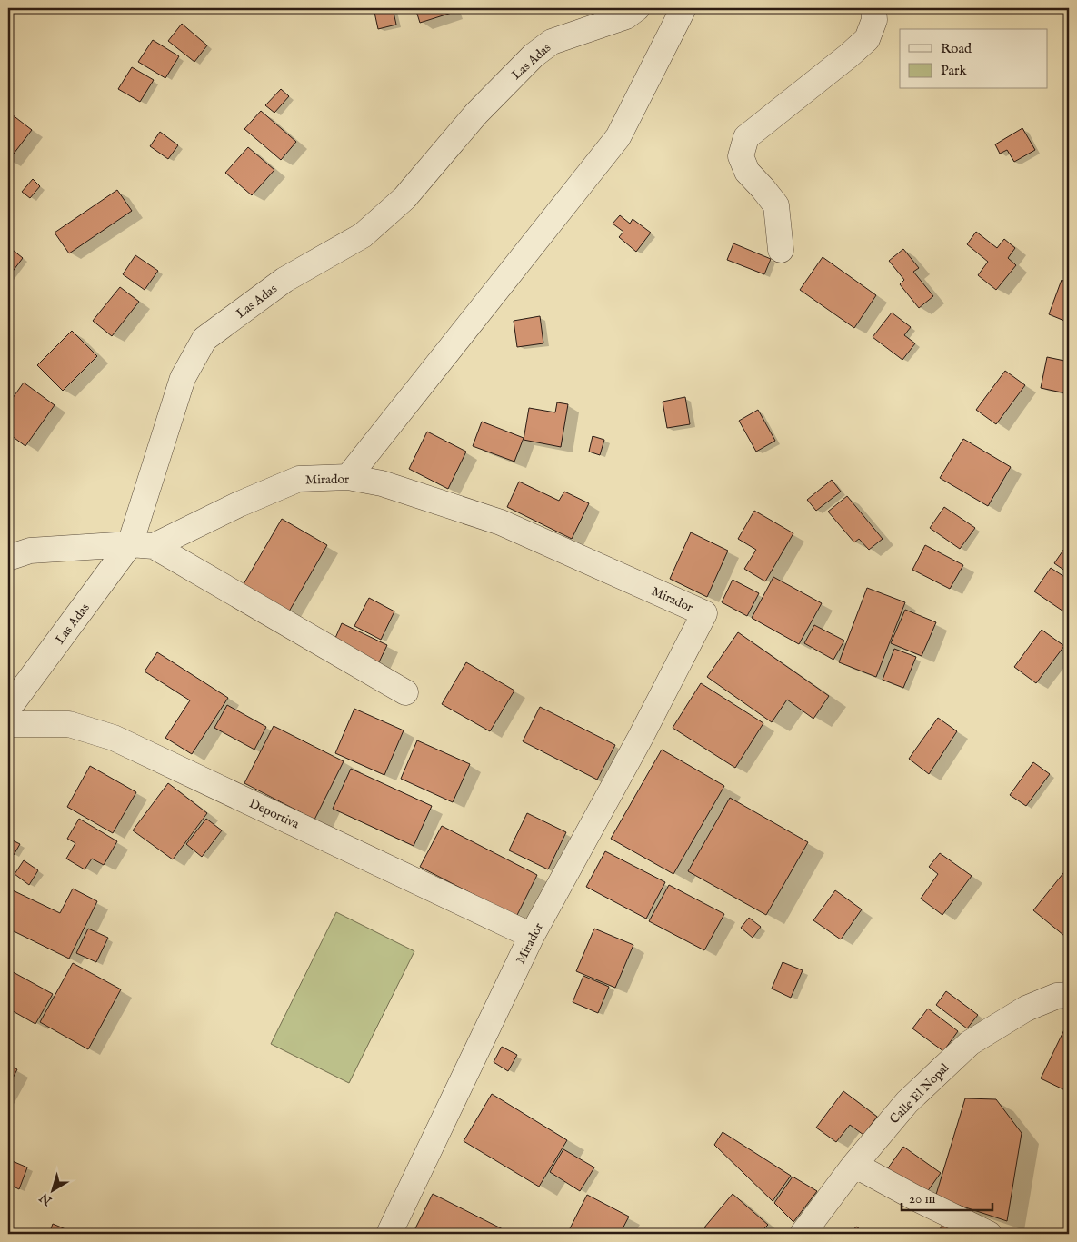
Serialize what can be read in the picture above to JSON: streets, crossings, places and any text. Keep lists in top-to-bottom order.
{
  "streets": {
    "street": [
      "Las Adas",
      "Mirador",
      "Deportiva",
      "Calle El Nopal"
    ]
  },
  "crossings": [
    ["Las Adas", "Mirador"],
    ["Mirador", "Deportiva"]
  ],
  "legend": ["Road", "Park"],
  "scale_bar": "20 m",
  "north": "bottom left"
}
